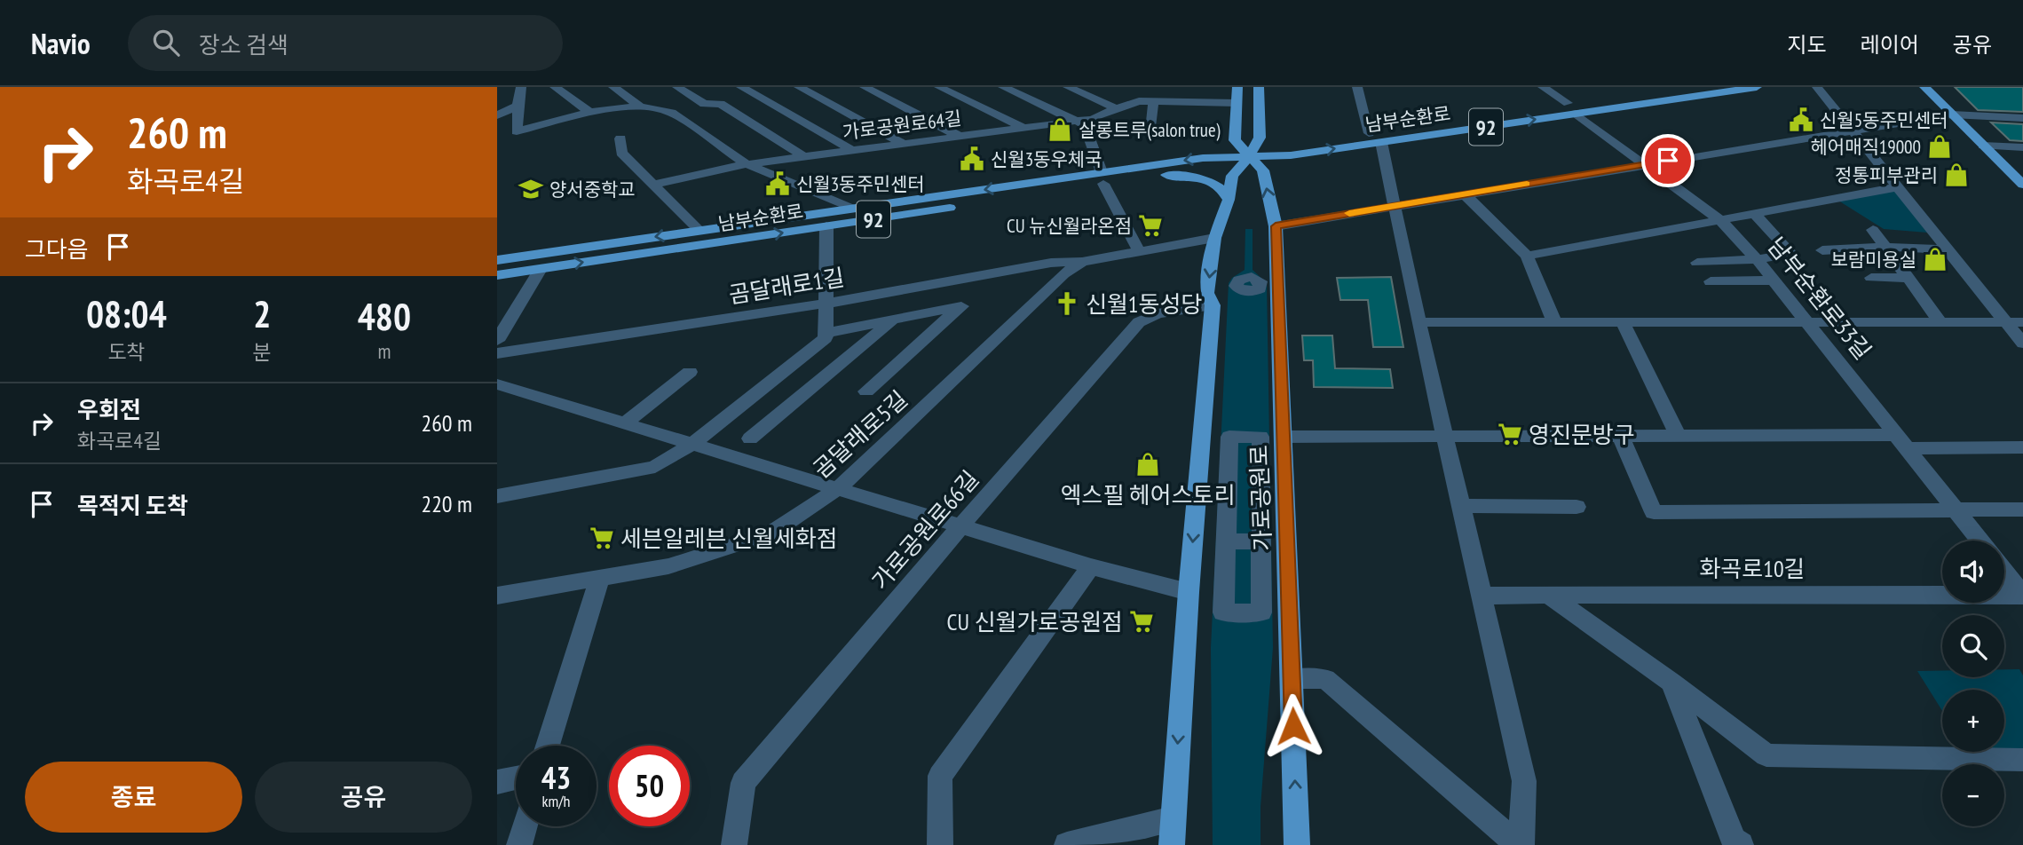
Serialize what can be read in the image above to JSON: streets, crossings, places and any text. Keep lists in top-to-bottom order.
{
  "streets": {
    "main road": ["남부순환로", "92", "가로공원로"],
    "street": [
      "가로공원로64길",
      "곰달래로1길",
      "남부순환로33길",
      "곰달래로5길",
      "가로공원로66길",
      "화곡로10길"
    ]
  },
  "crossings": [
    ["남부순환로", "남부순환로33길"],
    ["남부순환로", "가로공원로"],
    ["가로공원로64길", "가로공원로"],
    ["곰달래로1길", "곰달래로5길"]
  ],
  "places": {
    "public building": ["신월5동주민센터", "신월3동우체국", "신월3동주민센터"],
    "shop": [
      "살롱트루(salon true)",
      "헤어매직19000",
      "정통피부관리",
      "보람미용실",
      "엑스필 헤어스토리"
    ],
    "school or university": ["양서중학교"],
    "supermarket": [
      "CU 뉴신월라온점",
      "영진문방구",
      "세븐일레븐 신월세화점",
      "CU 신월가로공원점"
    ],
    "church": ["신월1동성당"]
  },
  "page": {
    "header": "Navio",
    "search": "장소 검색",
    "nav": ["지도", "레이어", "공유"],
    "turn": ["260 m", "화곡로4길"],
    "then": "그다음",
    "eta": [
      "08:04",
      "도착",
      "2",
      "분",
      "480",
      "m"
    ],
    "list": [
      {
        "name": "우회전",
        "note": "화곡로4길",
        "value": "260 m"
      },
      {
        "name": "목적지 도착",
        "value": "220 m"
      }
    ],
    "map_buttons": ["+", "−"],
    "speed": "43 km/h",
    "limit": "50",
    "buttons": ["종료", "공유"]
  }
}
